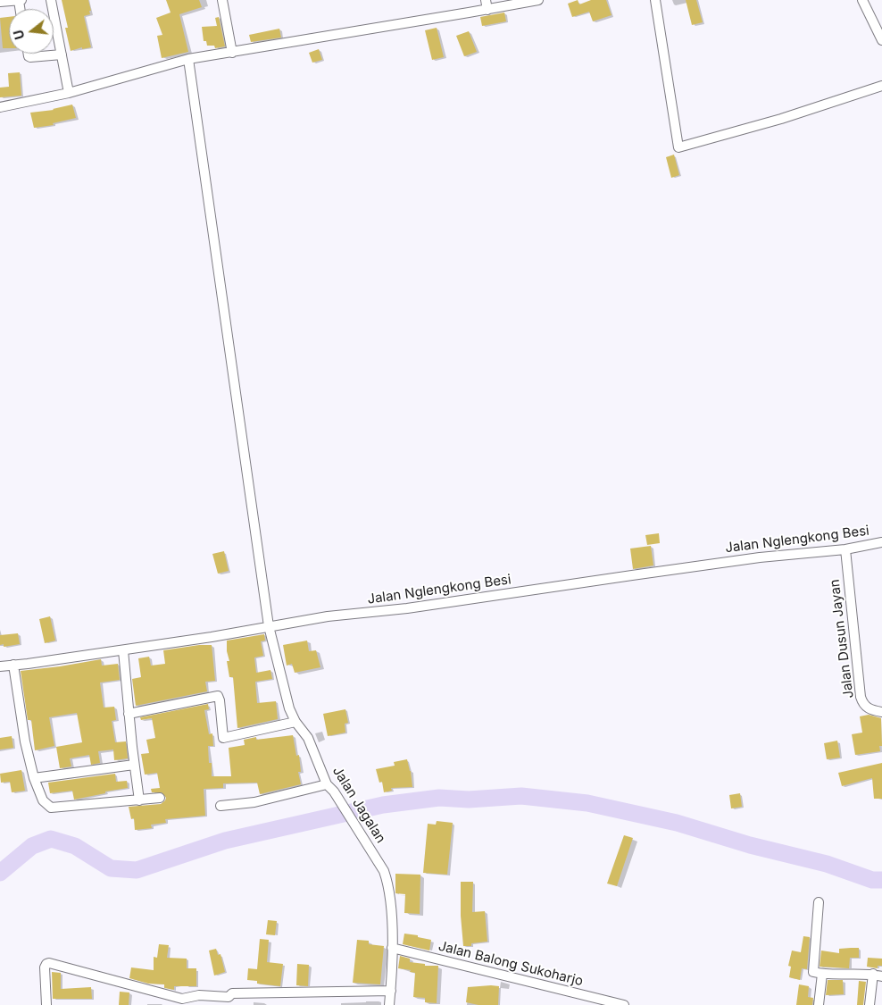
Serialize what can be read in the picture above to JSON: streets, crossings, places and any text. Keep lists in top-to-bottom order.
{
  "streets": {
    "street": [
      "Jalan Nglengkong Besi",
      "Jalan Dusun Jayan",
      "Jalan Jagalan",
      "Jalan Balong Sukoharjo"
    ]
  },
  "crossings": [
    ["Jalan Nglengkong Besi", "Jalan Dusun Jayan"],
    ["Jalan Nglengkong Besi", "Jalan Jagalan"],
    ["Jalan Jagalan", "Jalan Balong Sukoharjo"]
  ],
  "north": "left"
}
